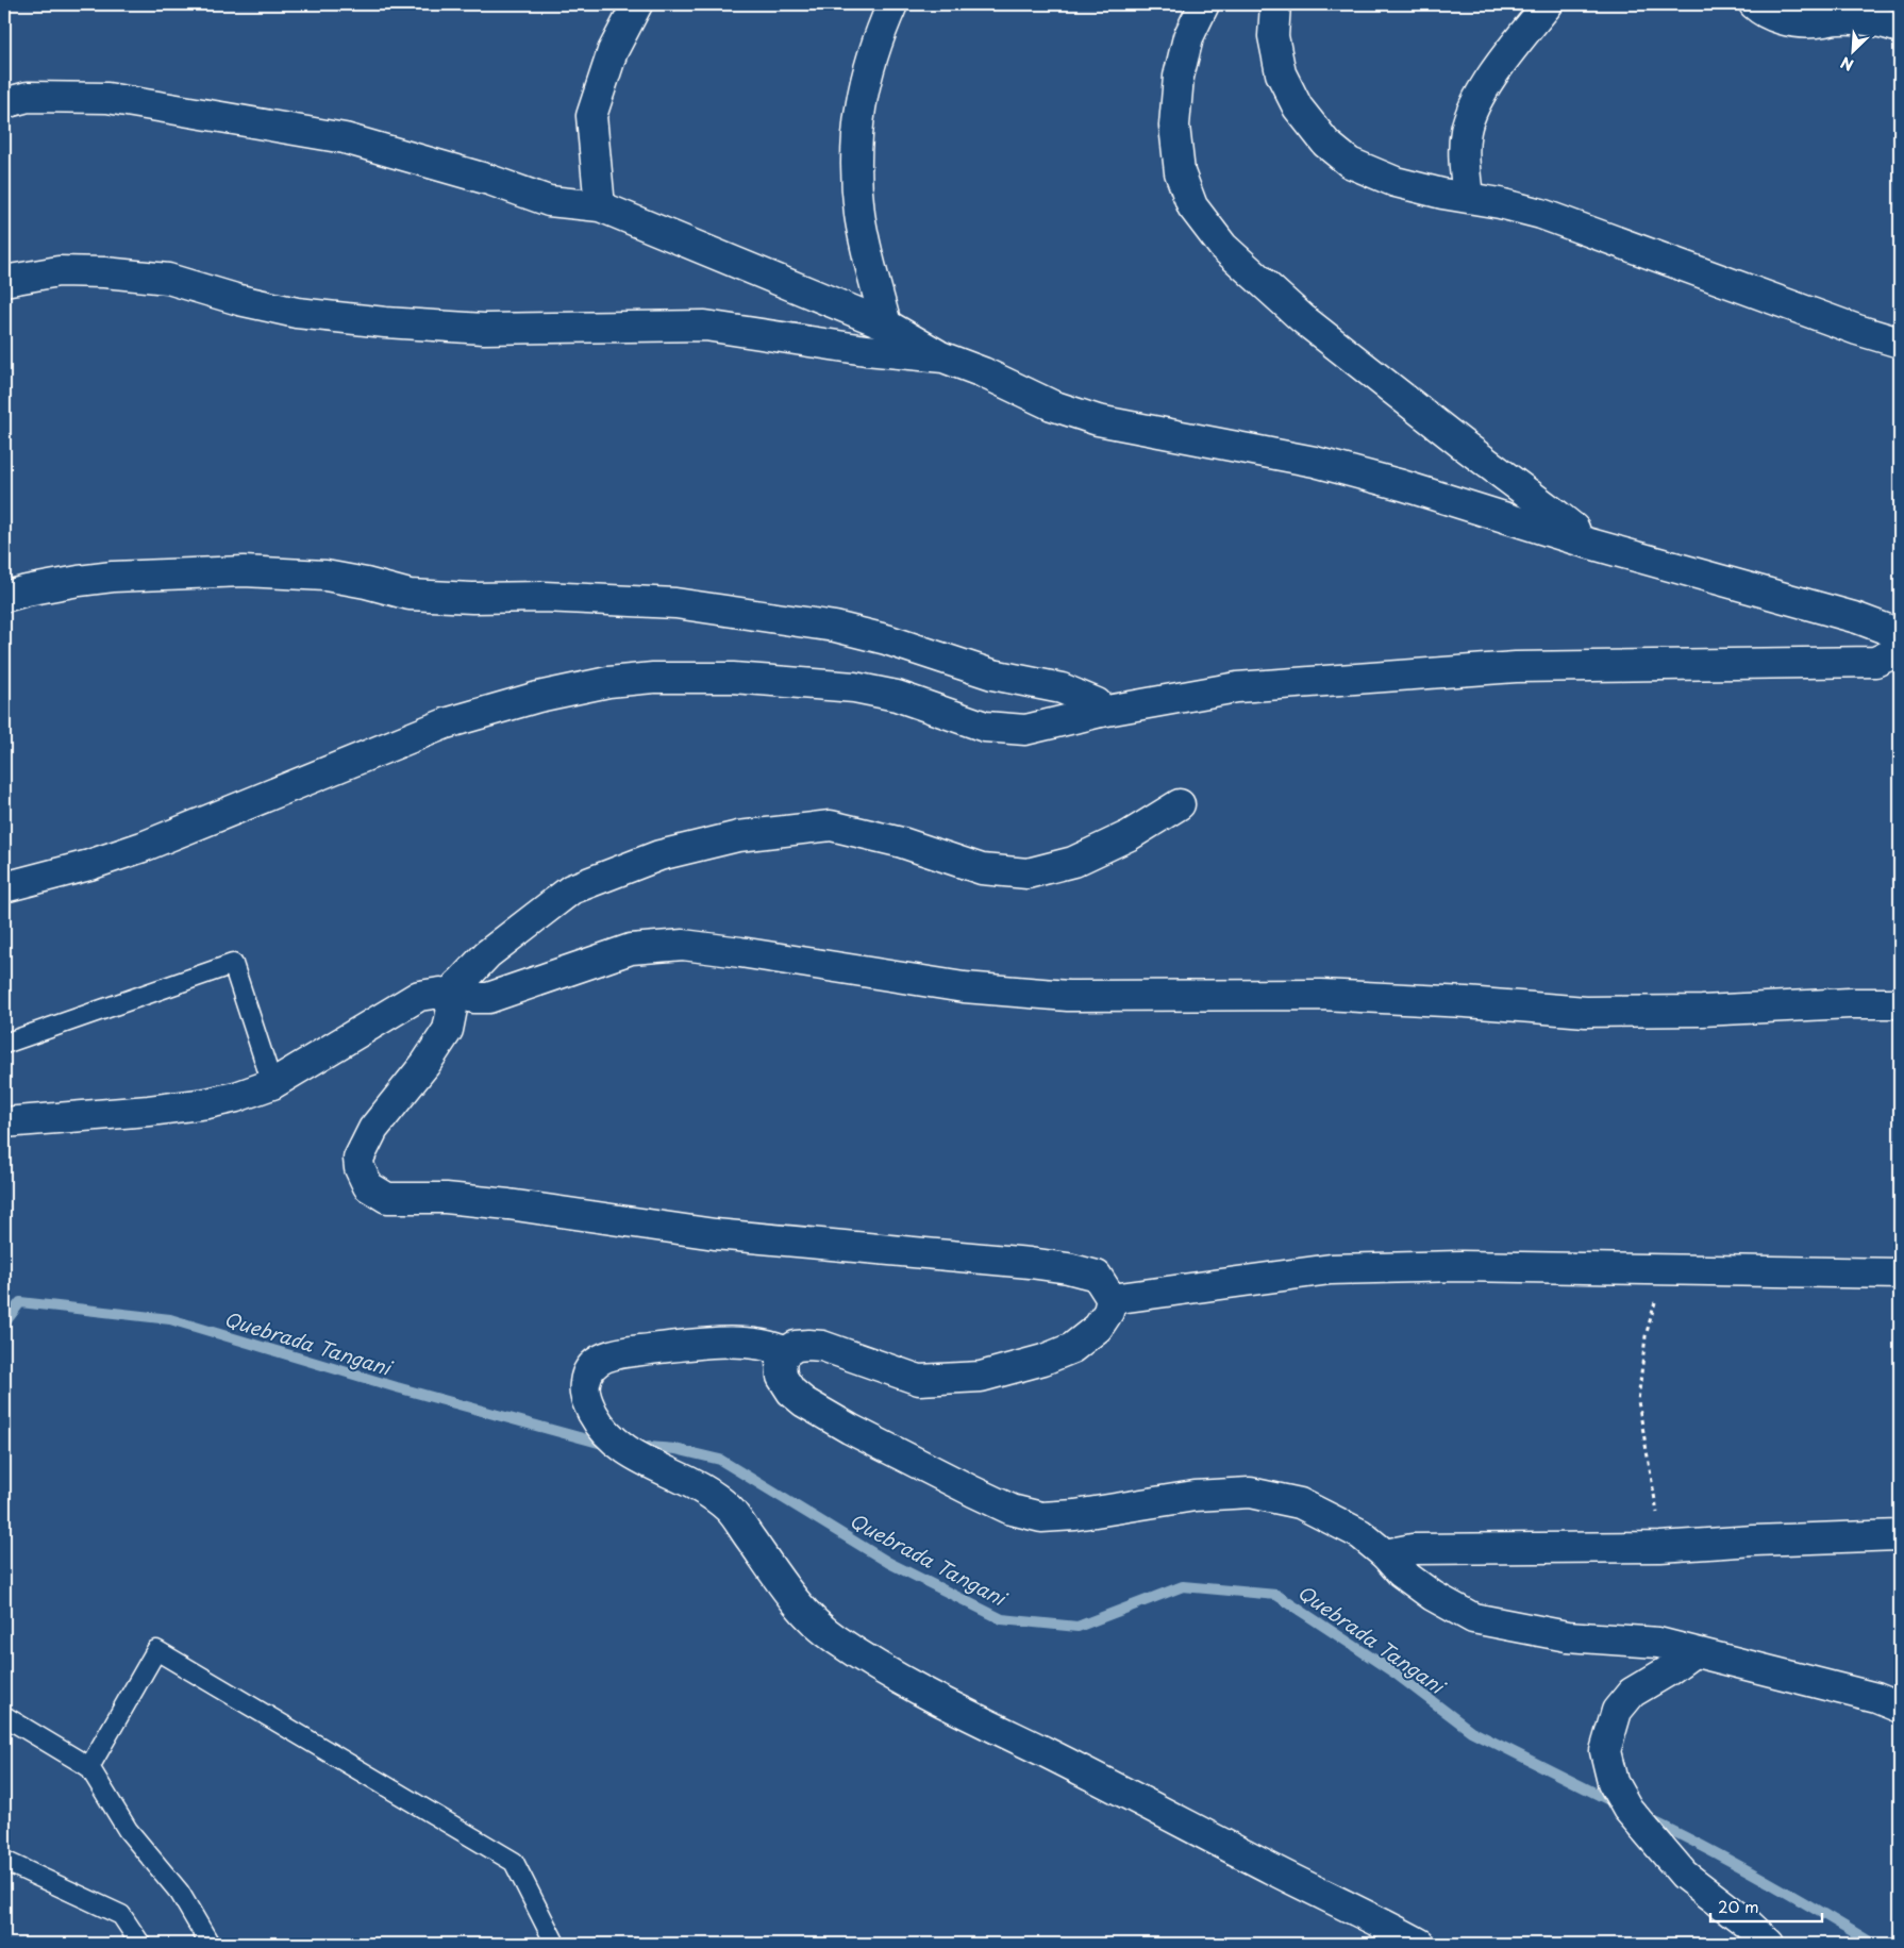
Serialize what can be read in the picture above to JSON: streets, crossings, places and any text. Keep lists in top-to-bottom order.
{
  "water": ["Quebrada Tangani"],
  "scale_bar": "20 m",
  "north": "bottom left"
}
